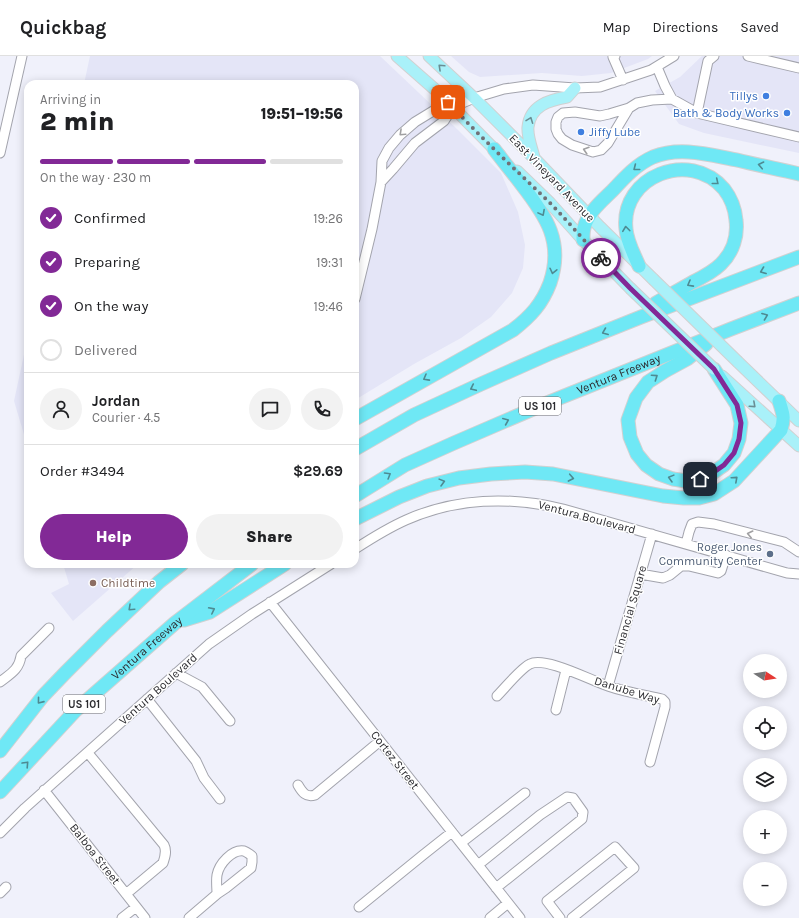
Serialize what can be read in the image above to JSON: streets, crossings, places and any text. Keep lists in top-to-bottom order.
{
  "streets": {
    "highway": ["Ventura Freeway", "US 101"],
    "main road": ["East Vineyard Avenue"],
    "street": [
      "Ventura Boulevard",
      "Financial Square",
      "Danube Way",
      "Cortez Street",
      "Balboa Street"
    ]
  },
  "crossings": [
    ["Ventura Boulevard", "Financial Square"],
    ["Ventura Boulevard", "Cortez Street"],
    ["Ventura Boulevard", "Balboa Street"],
    ["Financial Square", "Danube Way"]
  ],
  "places": [
    "Tillys",
    "Bath & Body Works",
    "Jiffy Lube",
    "Roger Jones Community Center",
    "Childtime"
  ],
  "north": "right",
  "page": {
    "header": "Quickbag",
    "nav": ["Map", "Directions", "Saved"],
    "heading": ["2 min", "Arriving in", "19:51–19:56"],
    "panel": [
      "Jordan",
      "Courier · 4.5",
      "Order #3494",
      "$29.69"
    ],
    "bar": "On the way · 230 m",
    "list": [
      ["Confirmed", "19:26"],
      ["Preparing", "19:31"],
      ["On the way", "19:46"],
      "Delivered"
    ],
    "buttons": ["Help", "Share"],
    "map_buttons": ["+", "−"]
  }
}
